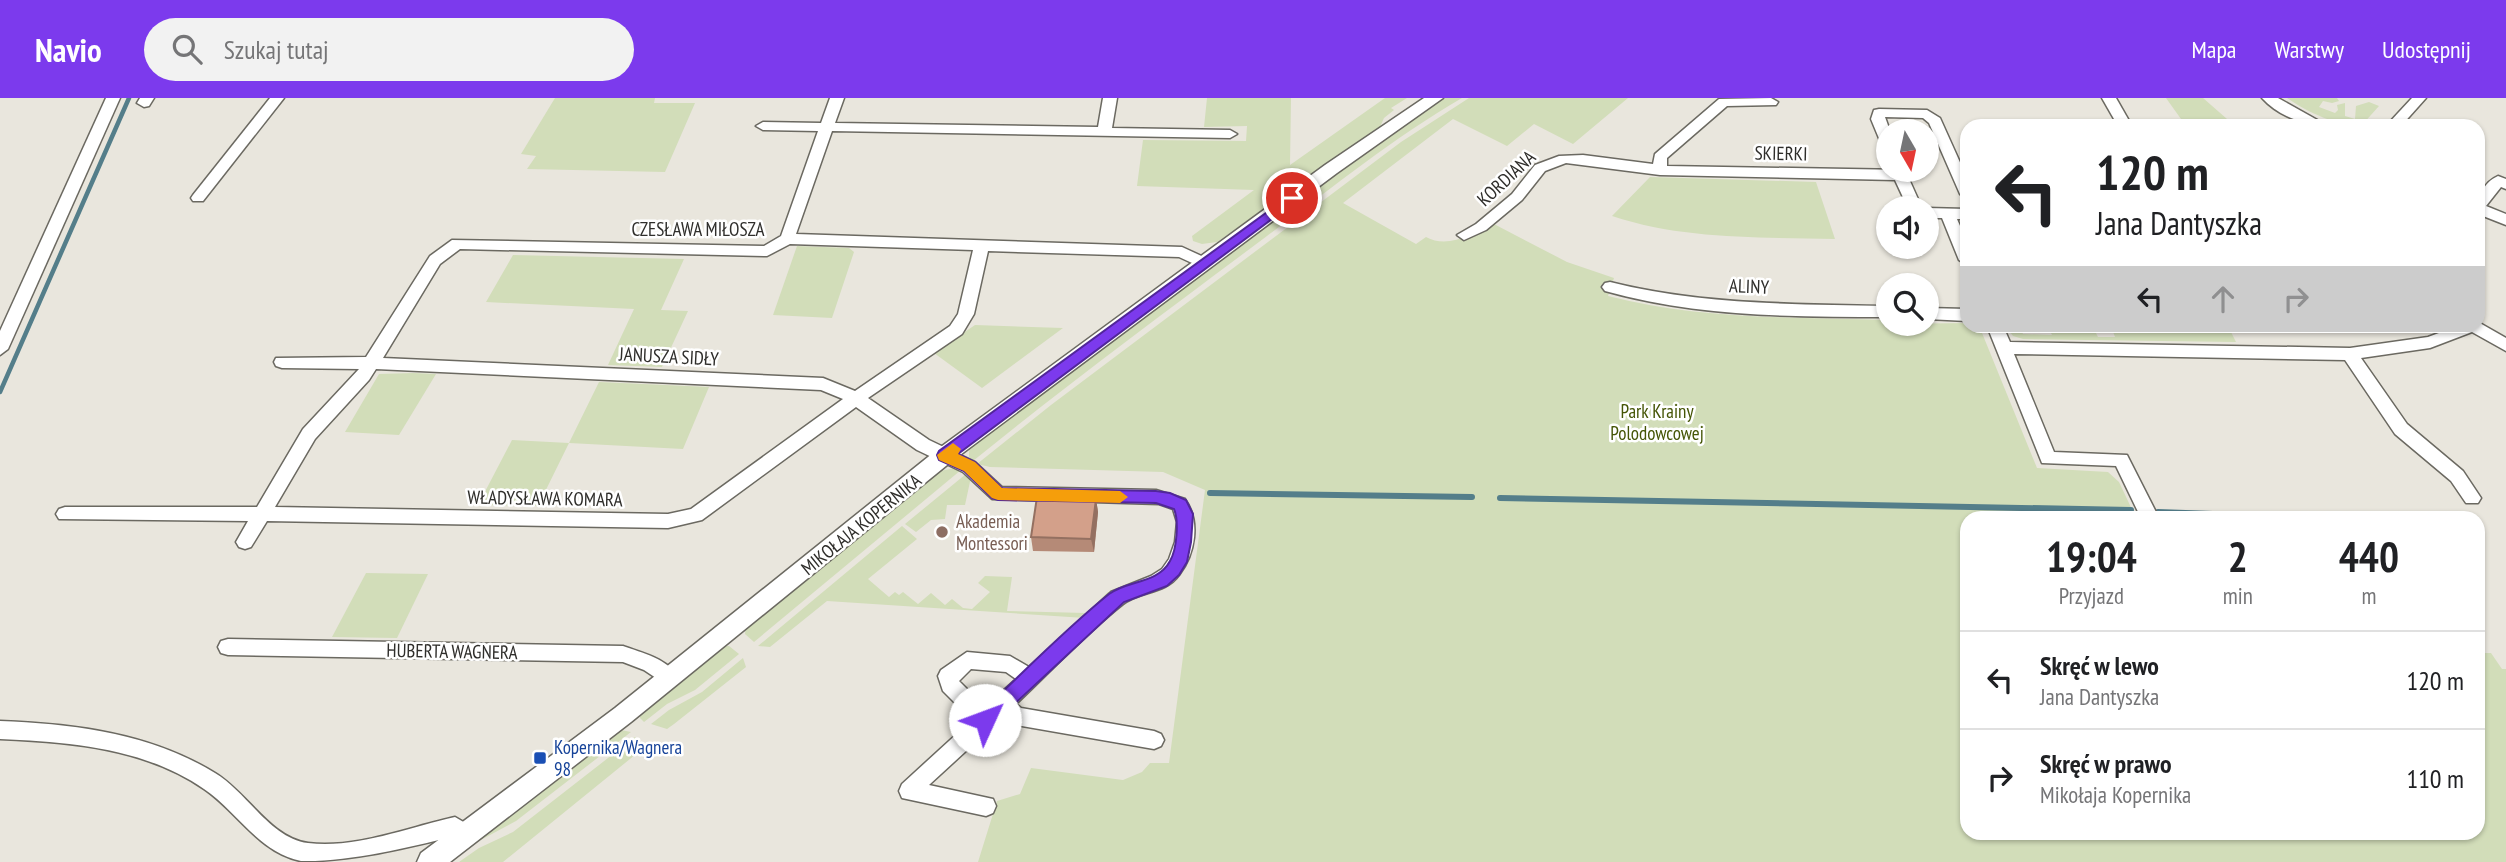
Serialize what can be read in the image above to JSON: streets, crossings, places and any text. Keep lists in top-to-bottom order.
{
  "streets": {
    "street": [
      "SKIERKI",
      "KORDIANA",
      "CZESŁAWA MIŁOSZA",
      "ALINY",
      "JANUSZA SIDŁY",
      "WŁADYSŁAWA KOMARA",
      "MIKOŁAJA KOPERNIKA",
      "HUBERTA WAGNERA"
    ]
  },
  "crossings": [
    ["SKIERKI", "KORDIANA"],
    ["CZESŁAWA MIŁOSZA", "JANUSZA SIDŁY"],
    ["JANUSZA SIDŁY", "WŁADYSŁAWA KOMARA"],
    ["JANUSZA SIDŁY", "MIKOŁAJA KOPERNIKA"],
    ["MIKOŁAJA KOPERNIKA", "HUBERTA WAGNERA"]
  ],
  "parks": ["Park Krainy Polodowcowej"],
  "places": {
    "other": ["Akademia Montessori"],
    "transit": ["Kopernika/Wagnera 98"]
  },
  "north": "bottom",
  "page": {
    "header": "Navio",
    "search": "Szukaj tutaj",
    "nav": ["Mapa", "Warstwy", "Udostępnij"],
    "turn": ["120 m", "Jana Dantyszka"],
    "eta": [
      "19:04",
      "Przyjazd",
      "2",
      "min",
      "440",
      "m"
    ],
    "list": [
      {
        "name": "Skręć w lewo",
        "note": "Jana Dantyszka",
        "value": "120 m"
      },
      {
        "name": "Skręć w prawo",
        "note": "Mikołaja Kopernika",
        "value": "110 m"
      }
    ]
  }
}
